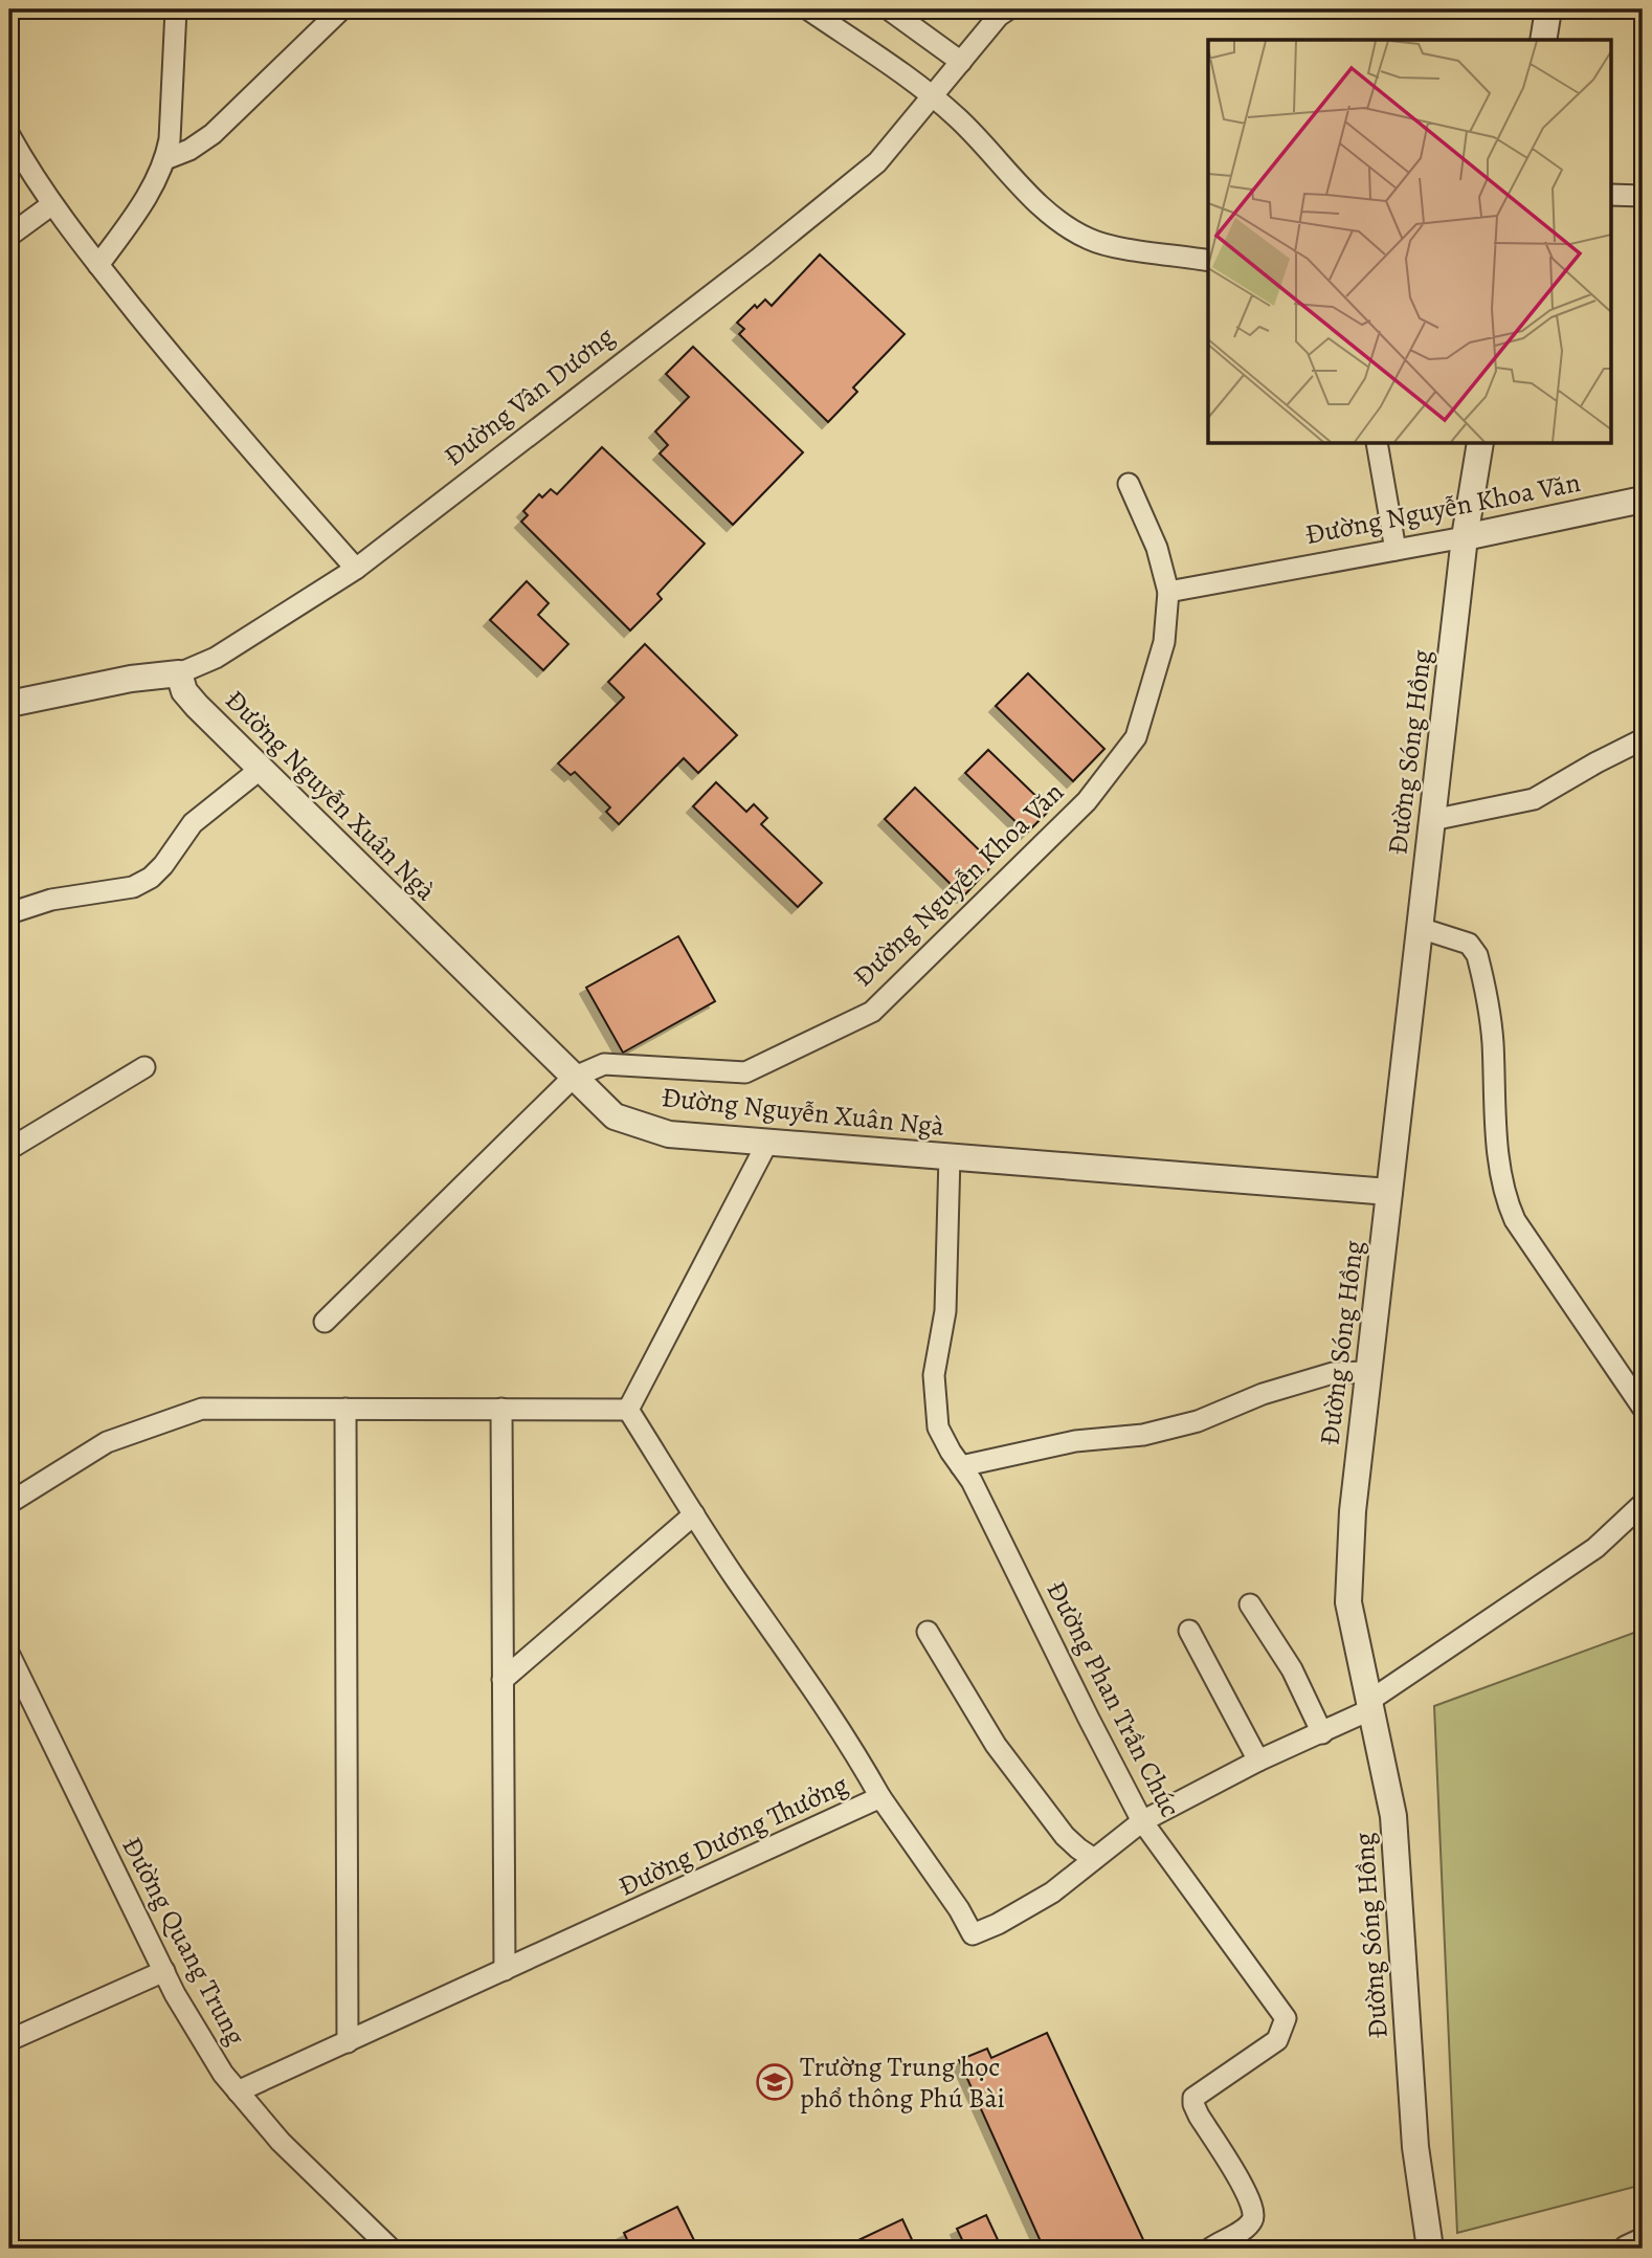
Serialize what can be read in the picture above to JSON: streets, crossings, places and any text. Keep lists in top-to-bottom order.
{
  "streets": {
    "street": [
      "Đường Vân Dương",
      "Đường Nguyễn Khoa Văn",
      "Đường Sóng Hồng",
      "Đường Nguyễn Xuân Ngà",
      "Đường Phan Trần Chúc",
      "Đường Dương Thưởng",
      "Đường Quang Trung"
    ]
  },
  "crossings": [
    ["Đường Vân Dương", "Đường Nguyễn Xuân Ngà"],
    ["Đường Nguyễn Khoa Văn", "Đường Sóng Hồng"],
    ["Đường Nguyễn Khoa Văn", "Đường Nguyễn Xuân Ngà"],
    ["Đường Sóng Hồng", "Đường Nguyễn Xuân Ngà"],
    ["Đường Sóng Hồng", "Đường Dương Thưởng"],
    ["Đường Nguyễn Xuân Ngà", "Đường Phan Trần Chúc"],
    ["Đường Phan Trần Chúc", "Đường Dương Thưởng"],
    ["Đường Dương Thưởng", "Đường Quang Trung"]
  ],
  "places": {
    "school or university": ["Trường Trung học phổ thông Phú Bài"]
  }
}
